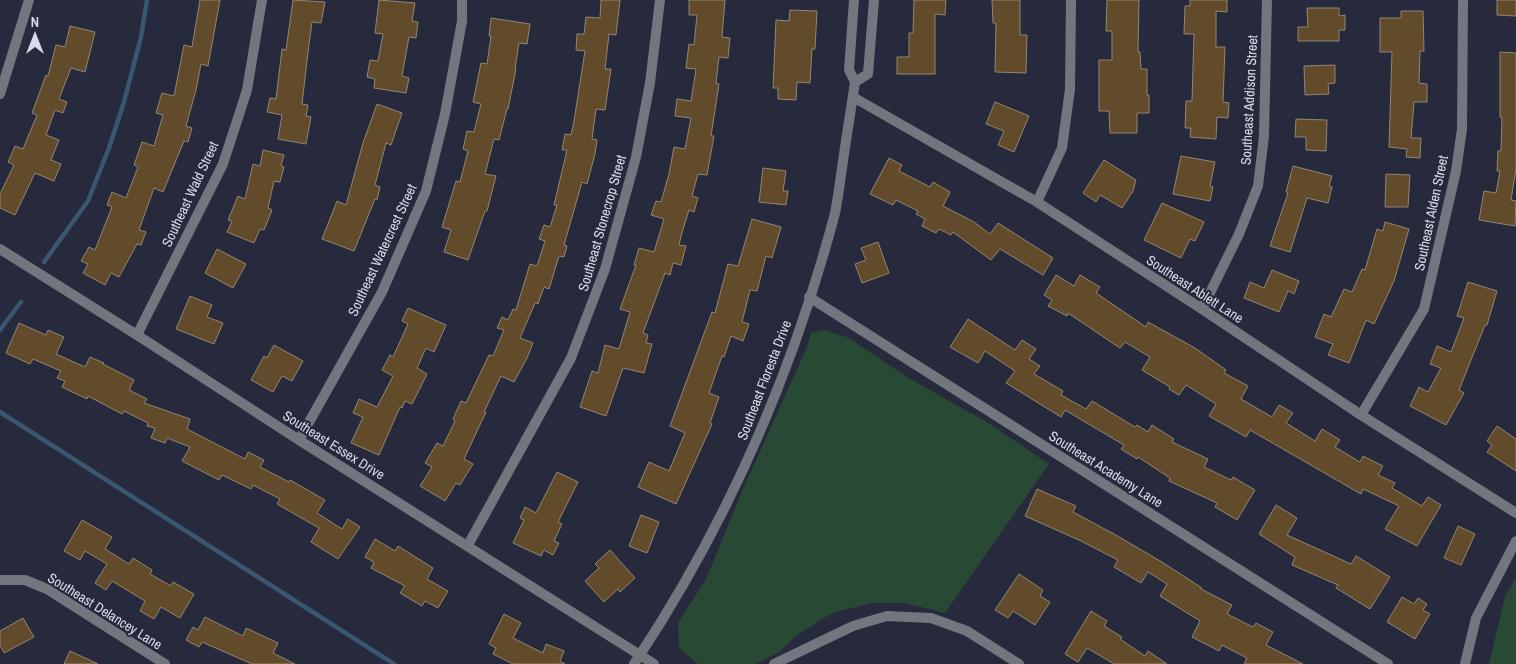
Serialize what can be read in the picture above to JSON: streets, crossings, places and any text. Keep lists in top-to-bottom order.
{
  "streets": {
    "street": [
      "Southeast Addison Street",
      "Southeast Wald Street",
      "Southeast Alden Street",
      "Southeast Stonecrop Street",
      "Southeast Watercrest Street",
      "Southeast Ablett Lane",
      "Southeast Floresta Drive",
      "Southeast Essex Drive",
      "Southeast Academy Lane",
      "Southeast Delancey Lane"
    ]
  },
  "crossings": [
    ["Southeast Addison Street", "Southeast Ablett Lane"],
    ["Southeast Wald Street", "Southeast Essex Drive"],
    ["Southeast Alden Street", "Southeast Ablett Lane"],
    ["Southeast Stonecrop Street", "Southeast Essex Drive"],
    ["Southeast Watercrest Street", "Southeast Essex Drive"],
    ["Southeast Ablett Lane", "Southeast Floresta Drive"],
    ["Southeast Floresta Drive", "Southeast Essex Drive"],
    ["Southeast Floresta Drive", "Southeast Academy Lane"]
  ],
  "north": "top"
}
